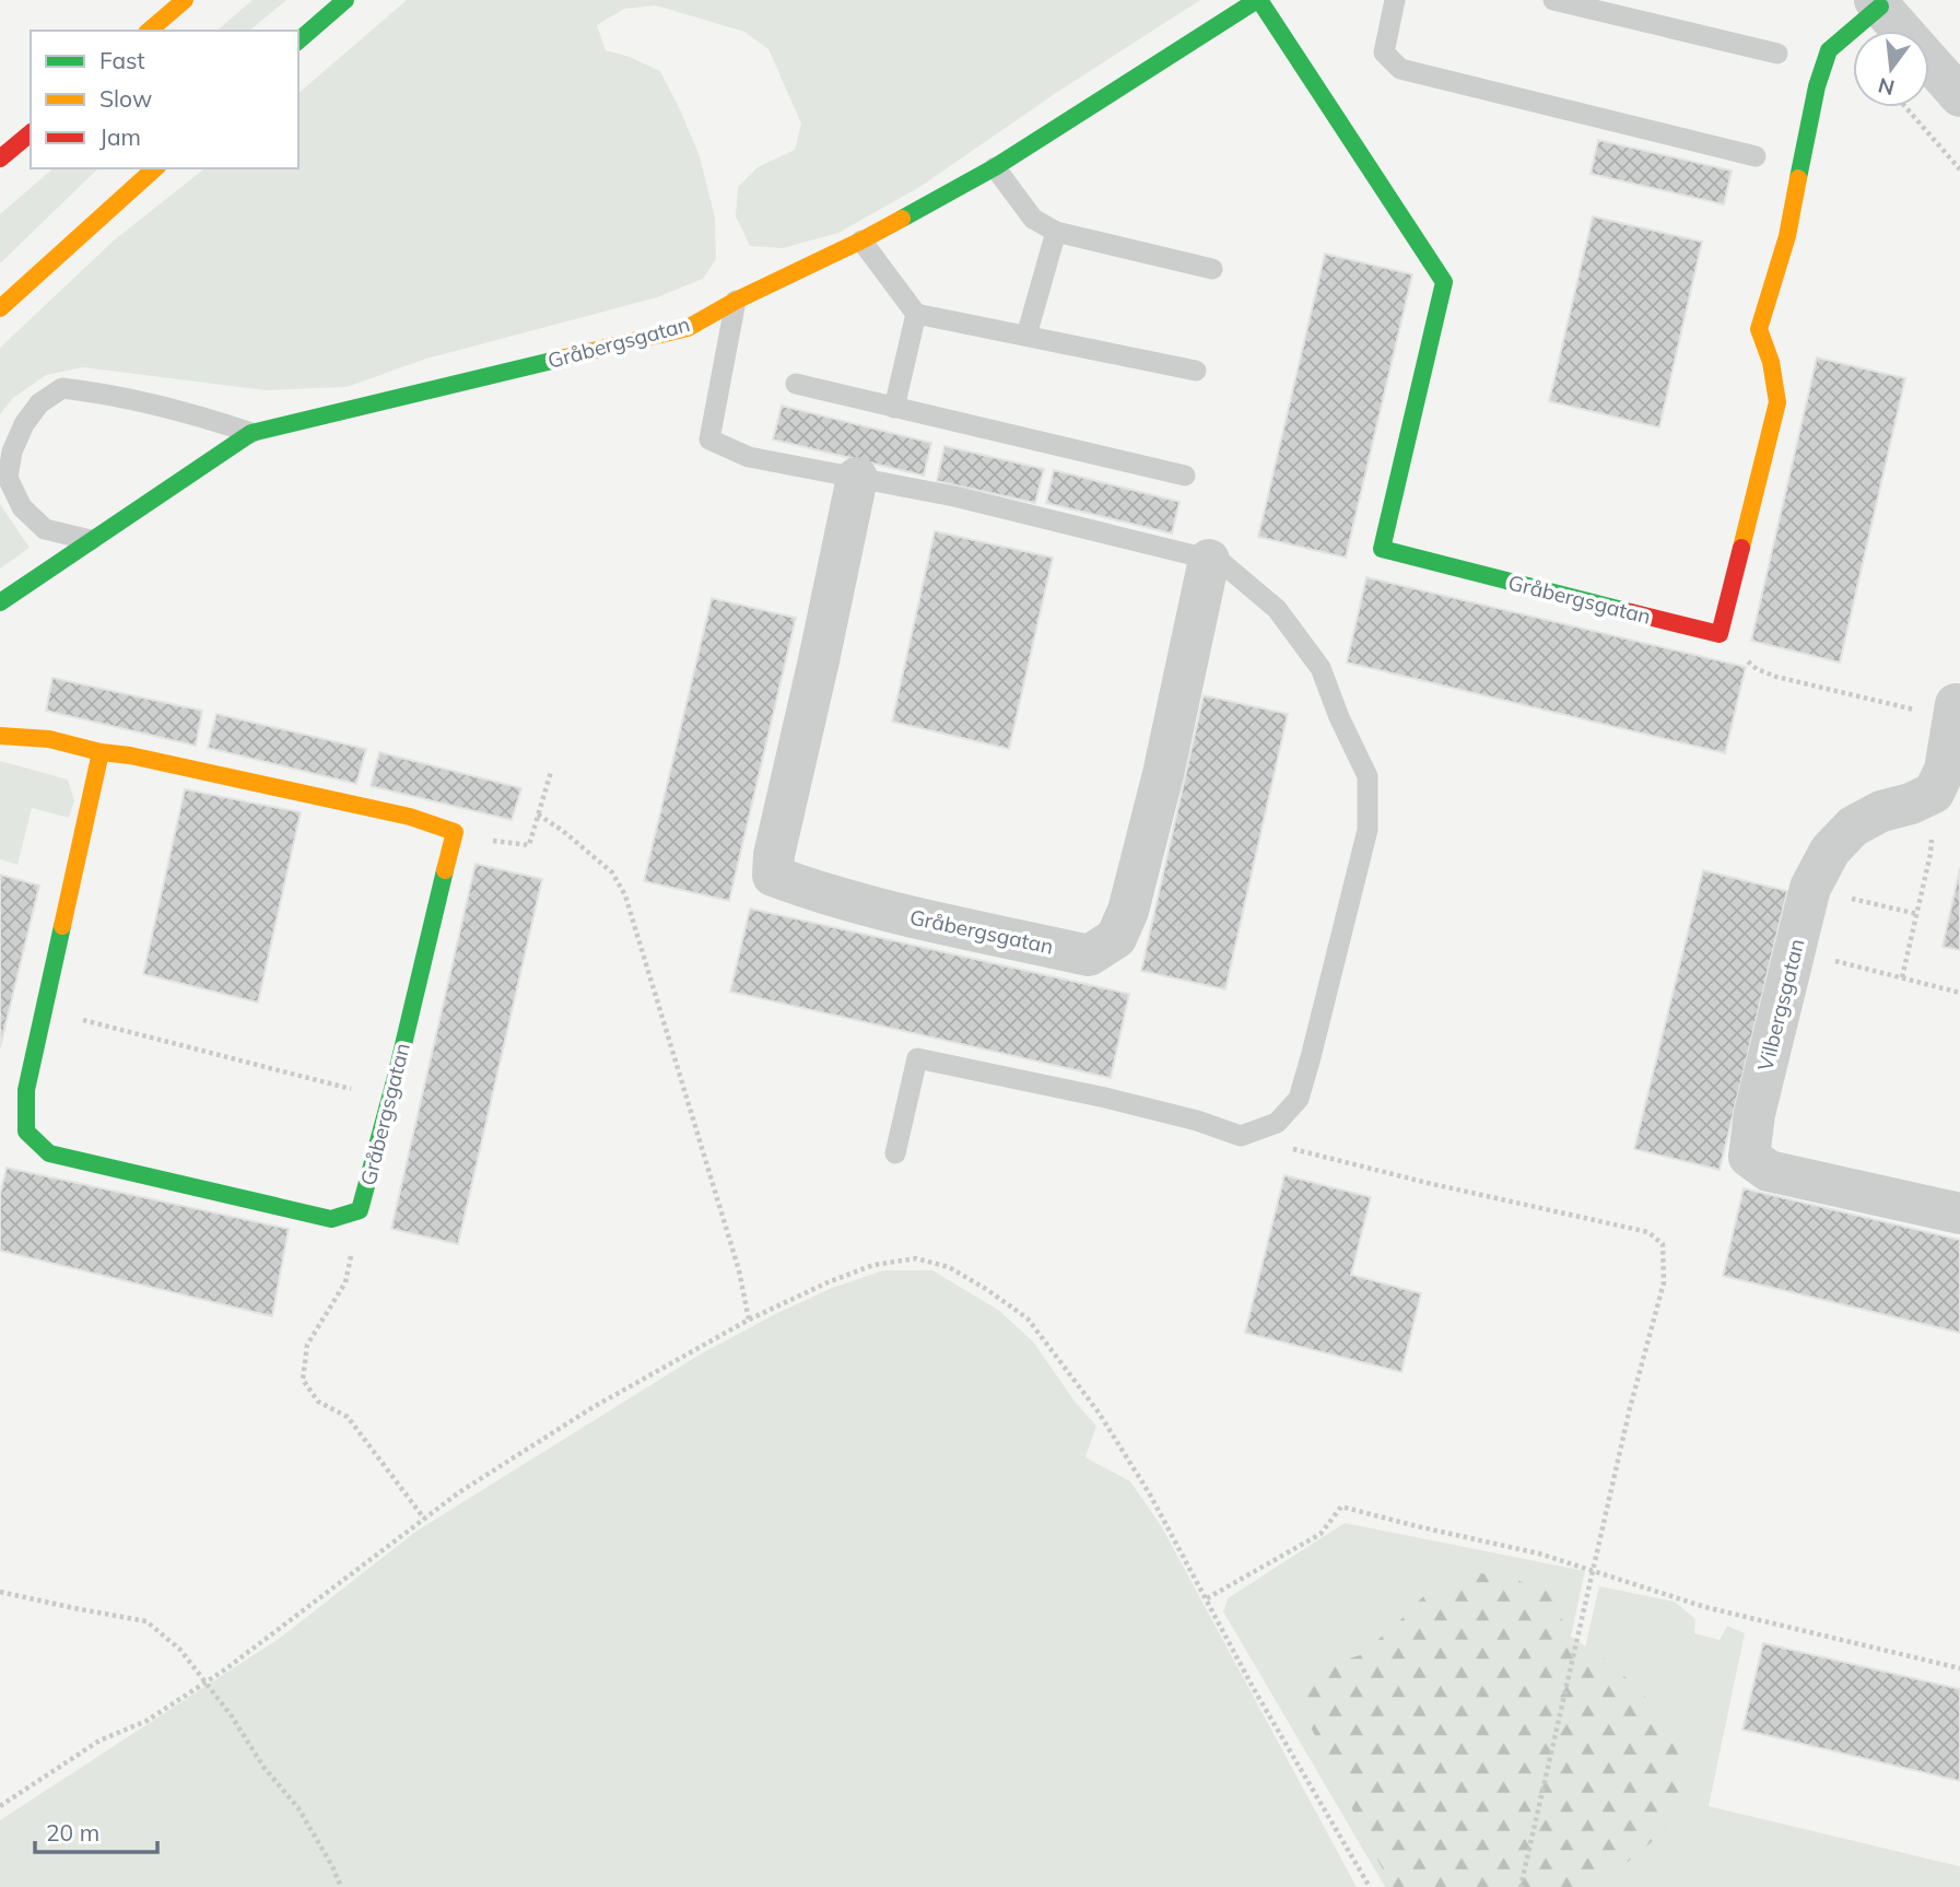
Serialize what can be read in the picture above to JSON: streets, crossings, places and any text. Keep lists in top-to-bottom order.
{
  "streets": {
    "street": ["Gråbergsgatan", "Vilbergsgatan"]
  },
  "legend": ["Fast", "Slow", "Jam"],
  "scale_bar": "20 m",
  "north": "bottom"
}
